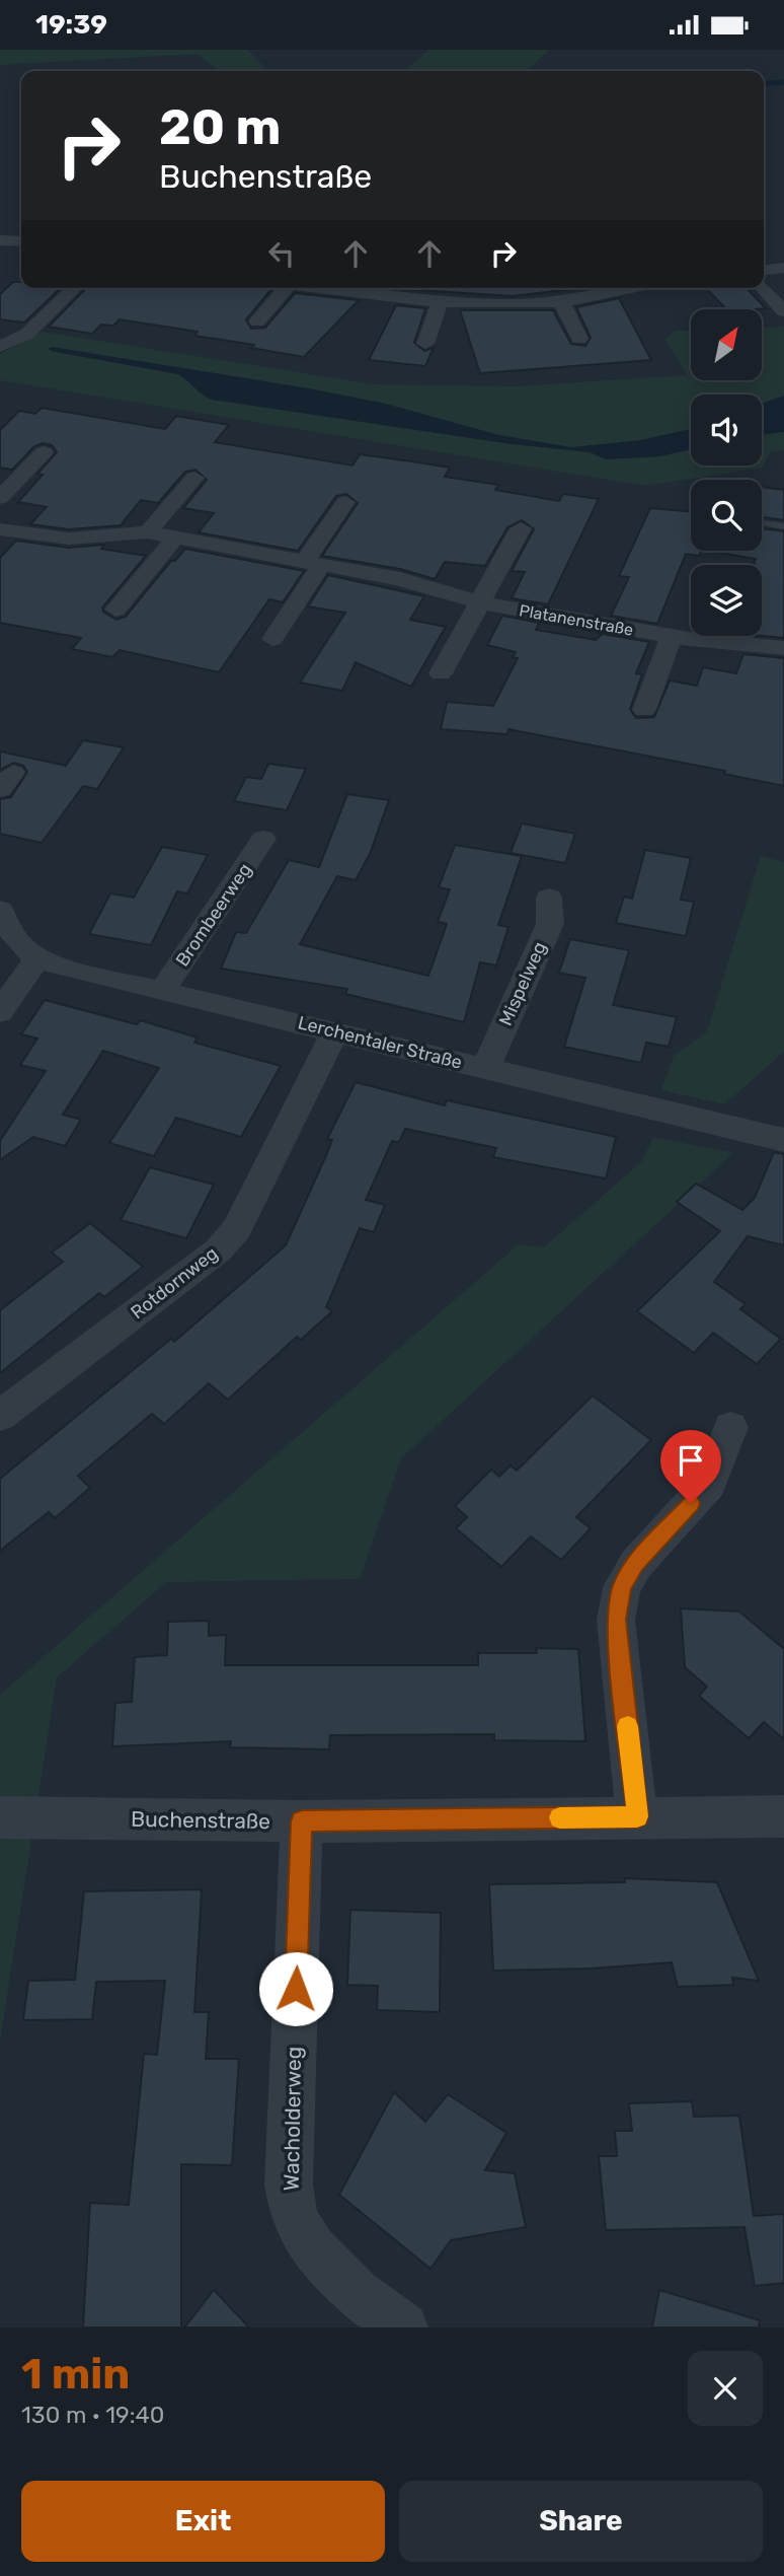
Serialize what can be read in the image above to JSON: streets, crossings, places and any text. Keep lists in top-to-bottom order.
{
  "streets": {
    "street": [
      "Platanenstraße",
      "Brombeerweg",
      "Mispelweg",
      "Lerchentaler Straße",
      "Rotdornweg",
      "Buchenstraße",
      "Wacholderweg"
    ]
  },
  "crossings": [
    ["Brombeerweg", "Lerchentaler Straße"],
    ["Mispelweg", "Lerchentaler Straße"],
    ["Lerchentaler Straße", "Rotdornweg"],
    ["Buchenstraße", "Wacholderweg"]
  ],
  "north": "top right",
  "page": {
    "status": "19:39",
    "turn": ["20 m", "Buchenstraße"],
    "heading": ["1 min", "130 m · 19:40"],
    "buttons": ["Exit", "Share"]
  }
}
